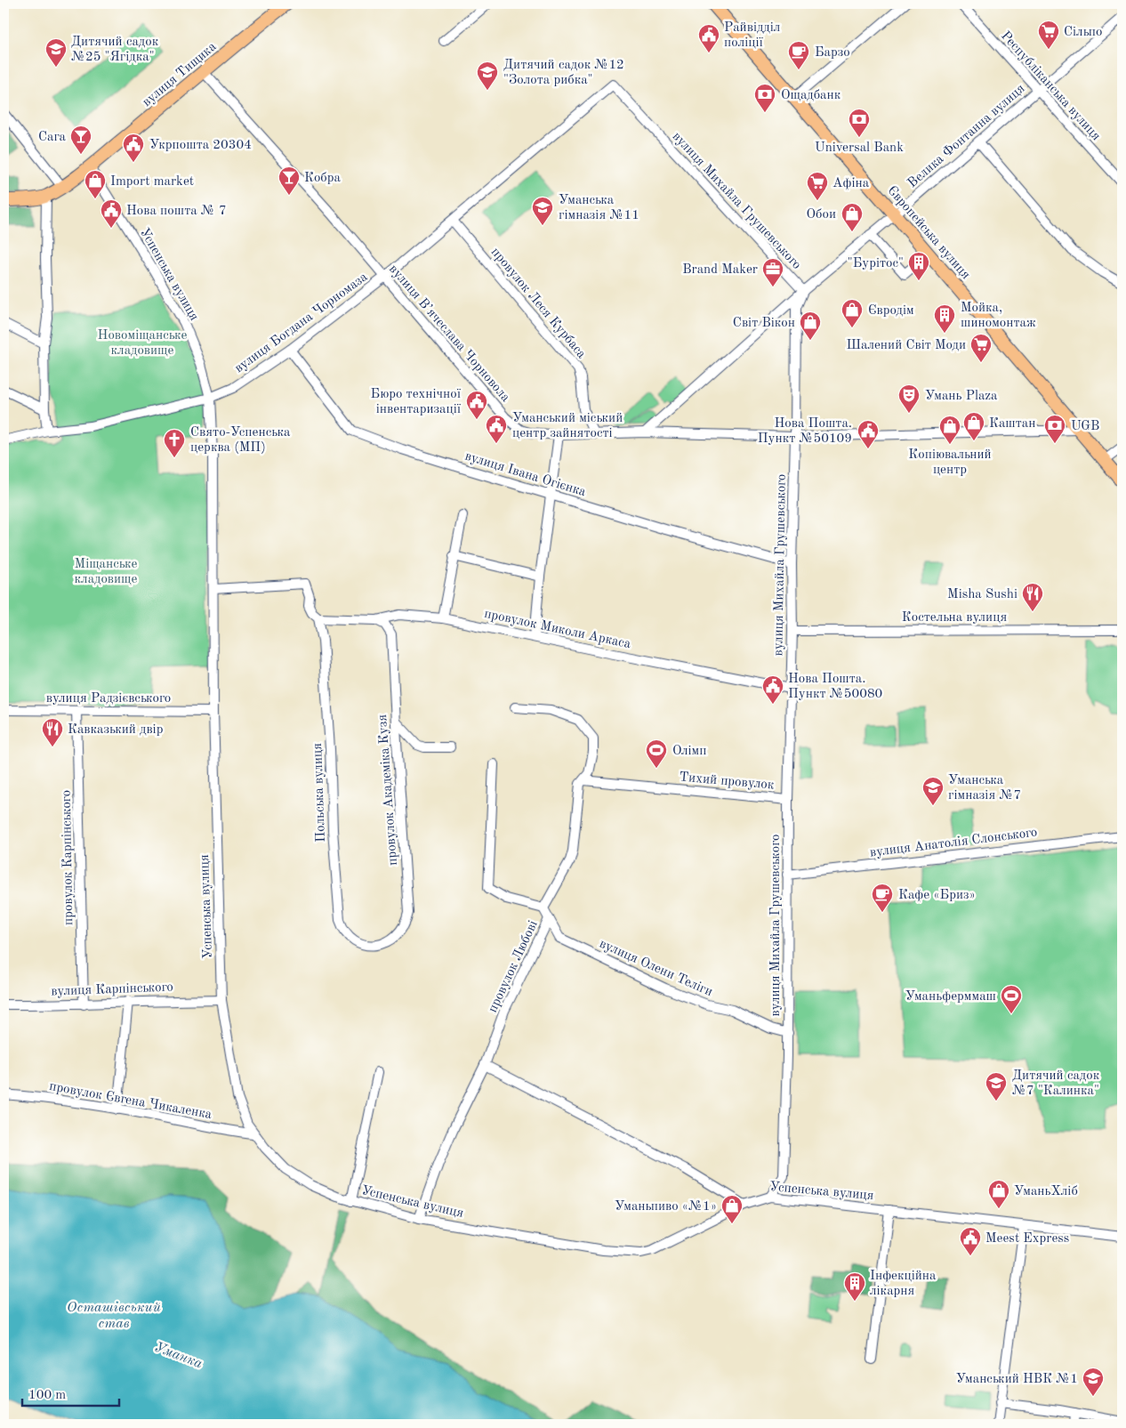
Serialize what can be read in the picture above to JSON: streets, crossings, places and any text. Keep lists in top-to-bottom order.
{
  "streets": {
    "main road": ["вулиця Тищика", "Європейська вулиця"],
    "street": [
      "Республіканська вулиця",
      "Велика Фонтанна вулиця",
      "вулиця Михайла Грушевського",
      "Успенська вулиця",
      "провулок Леся Курбаса",
      "вулиця Богдана Чорномаза",
      "вулиця В’ячеслава Чорновола",
      "вулиця Івана Огієнка",
      "Костельна вулиця",
      "провулок Миколи Аркаса",
      "вулиця Радзієвського",
      "Тихий провулок",
      "провулок Академіка Кузя",
      "Польська вулиця",
      "вулиця Анатолія Слонського",
      "провулок Карпінського",
      "провулок Любові",
      "вулиця Олени Теліги",
      "вулиця Карпінського",
      "провулок Євгена Чикаленка"
    ]
  },
  "crossings": [
    ["вулиця Тищика", "Успенська вулиця"],
    ["вулиця Тищика", "вулиця В’ячеслава Чорновола"],
    ["Республіканська вулиця", "Велика Фонтанна вулиця"],
    ["Велика Фонтанна вулиця", "вулиця Михайла Грушевського"],
    ["Велика Фонтанна вулиця", "Європейська вулиця"],
    ["Велика Фонтанна вулиця", "вулиця В’ячеслава Чорновола"],
    ["вулиця Михайла Грушевського", "Успенська вулиця"],
    ["вулиця Михайла Грушевського", "вулиця Богдана Чорномаза"],
    ["вулиця Михайла Грушевського", "вулиця В’ячеслава Чорновола"],
    ["вулиця Михайла Грушевського", "вулиця Івана Огієнка"],
    ["вулиця Михайла Грушевського", "Костельна вулиця"],
    ["вулиця Михайла Грушевського", "провулок Миколи Аркаса"],
    ["вулиця Михайла Грушевського", "Тихий провулок"],
    ["вулиця Михайла Грушевського", "вулиця Анатолія Слонського"],
    ["вулиця Михайла Грушевського", "вулиця Олени Теліги"],
    ["Європейська вулиця", "вулиця В’ячеслава Чорновола"],
    ["Успенська вулиця", "вулиця Богдана Чорномаза"],
    ["Успенська вулиця", "вулиця Радзієвського"],
    ["Успенська вулиця", "провулок Любові"],
    ["Успенська вулиця", "вулиця Карпінського"],
    ["Успенська вулиця", "провулок Євгена Чикаленка"],
    ["провулок Леся Курбаса", "вулиця Богдана Чорномаза"],
    ["провулок Леся Курбаса", "вулиця В’ячеслава Чорновола"],
    ["вулиця Богдана Чорномаза", "вулиця В’ячеслава Чорновола"],
    ["вулиця Богдана Чорномаза", "вулиця Івана Огієнка"],
    ["провулок Миколи Аркаса", "провулок Академіка Кузя"],
    ["провулок Миколи Аркаса", "Польська вулиця"],
    ["вулиця Радзієвського", "провулок Карпінського"],
    ["Тихий провулок", "провулок Любові"],
    ["провулок Академіка Кузя", "Польська вулиця"],
    ["провулок Карпінського", "вулиця Карпінського"],
    ["провулок Любові", "вулиця Олени Теліги"]
  ],
  "water": ["Осташівський став", "Уманка"],
  "parks": ["Новоміщанське кладовище", "Міщанське кладовище"],
  "places": {
    "supermarket": ["Сільпо", "Афіна", "Шалений Світ Моди"],
    "public building": [
      "Райвідділ поліції",
      "Укрпошта 20304",
      "Нова пошта № 7",
      "Бюро технічної інвентаризації",
      "Уманський міський центр зайнятості",
      "Нова Пошта. Пункт №50109",
      "Нова Пошта. Пункт №50080",
      "Meest Express"
    ],
    "school or university": [
      "Дитячий садок №25 \"Ягідка\"",
      "Дитячий садок №12 \"Золота рибка\"",
      "Уманська гімназія №11",
      "Уманська гімназія №7",
      "Дитячий садок №7 \"Калинка\"",
      "Уманський НВК №1"
    ],
    "cafe": ["Барзо", "Кафе «Бриз»"],
    "bank": ["Ощадбанк", "Universal Bank", "UGB"],
    "bar": ["Сага", "Кобра"],
    "shop": [
      "Import market",
      "Обои",
      "Євродім",
      "Світ Вікон",
      "Каштан",
      "Копіювальний центр",
      "УманьХліб",
      "Уманьпиво «№1»"
    ],
    "building": ["\"Бурітос\"", "Мойка, шиномонтаж", "Інфекційна лікарня"],
    "office": ["Brand Maker"],
    "theatre": ["Умань Plaza"],
    "church": ["Свято-Успенська церква (МП)"],
    "restaurant": ["Мisha Sushi", "Кавказький двір"],
    "sports": ["Олімп", "Уманьферммаш"]
  },
  "scale_bar": "100 m"
}
